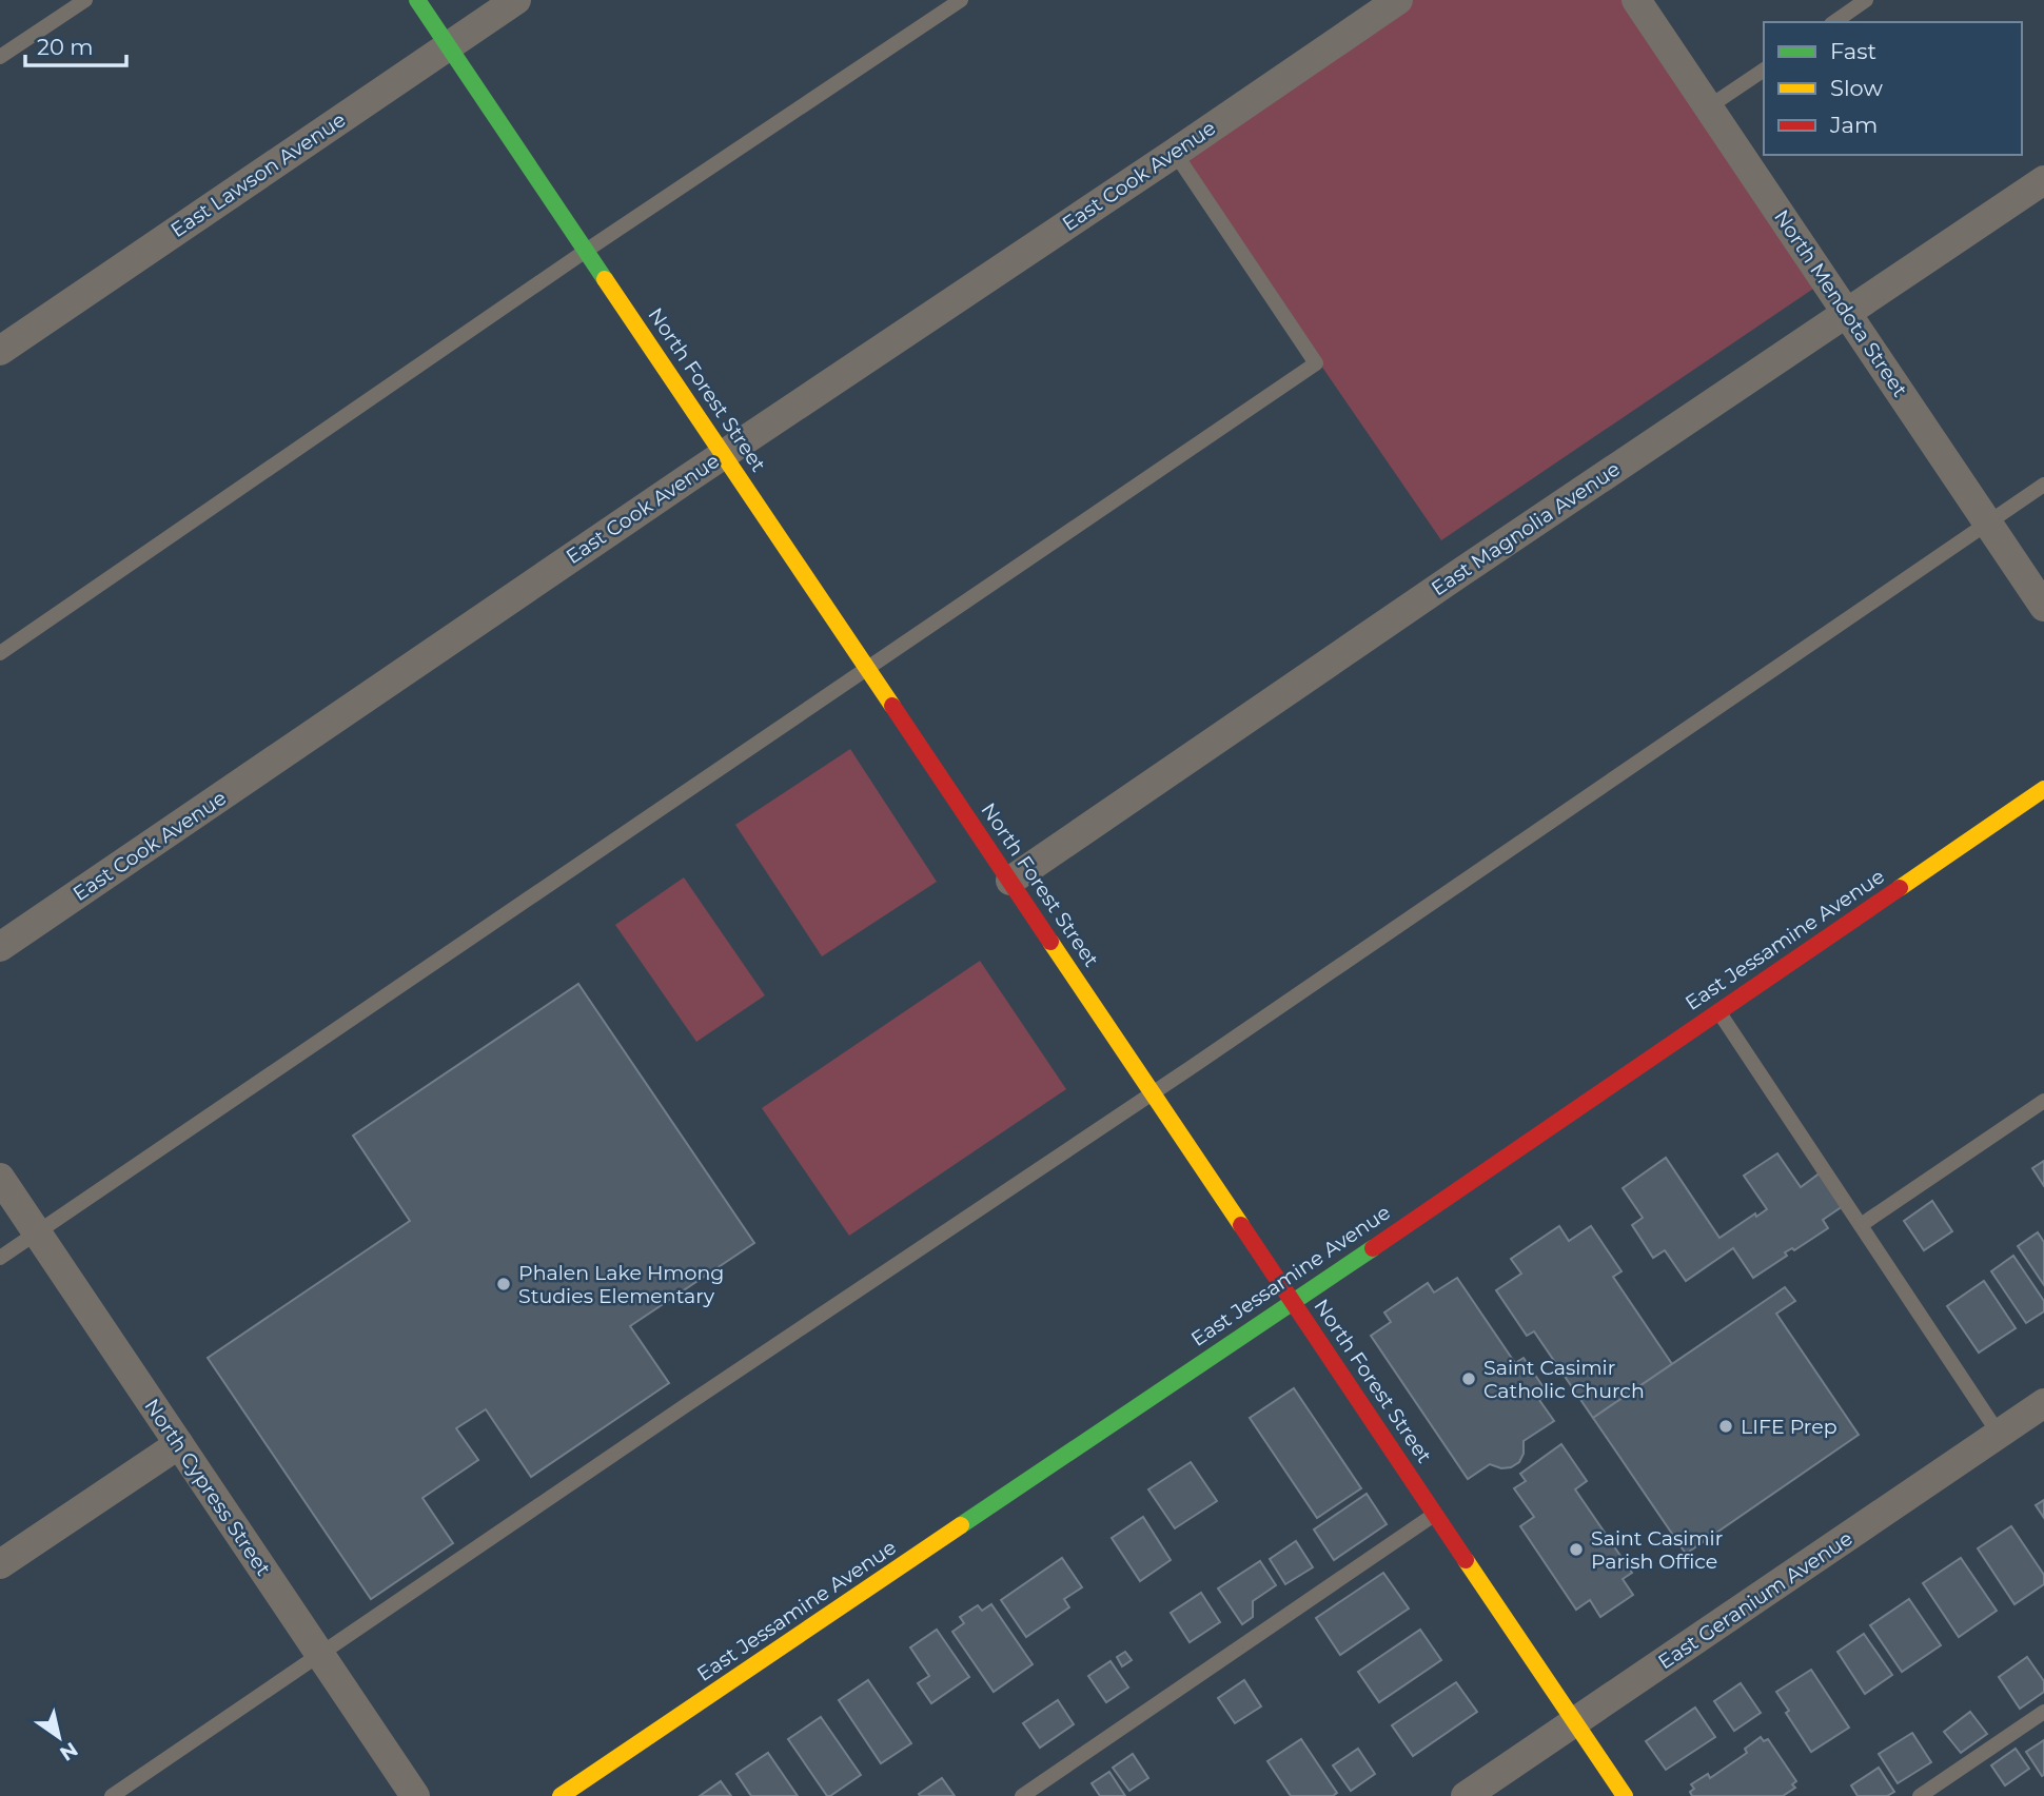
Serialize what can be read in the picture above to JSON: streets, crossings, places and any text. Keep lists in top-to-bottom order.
{
  "streets": {
    "street": [
      "East Lawson Avenue",
      "East Cook Avenue",
      "North Mendota Street",
      "North Forest Street",
      "East Magnolia Avenue",
      "East Jessamine Avenue",
      "North Cypress Street",
      "East Geranium Avenue"
    ]
  },
  "crossings": [
    ["East Lawson Avenue", "North Forest Street"],
    ["East Cook Avenue", "North Forest Street"],
    ["North Mendota Street", "East Magnolia Avenue"],
    ["North Forest Street", "East Magnolia Avenue"],
    ["North Forest Street", "East Jessamine Avenue"],
    ["North Forest Street", "East Geranium Avenue"]
  ],
  "places": [
    "Phalen Lake Hmong Studies Elementary",
    "Saint Casimir Catholic Church",
    "LIFE Prep",
    "Saint Casimir Parish Office"
  ],
  "legend": ["Fast", "Slow", "Jam"],
  "scale_bar": "20 m",
  "north": "bottom right"
}
